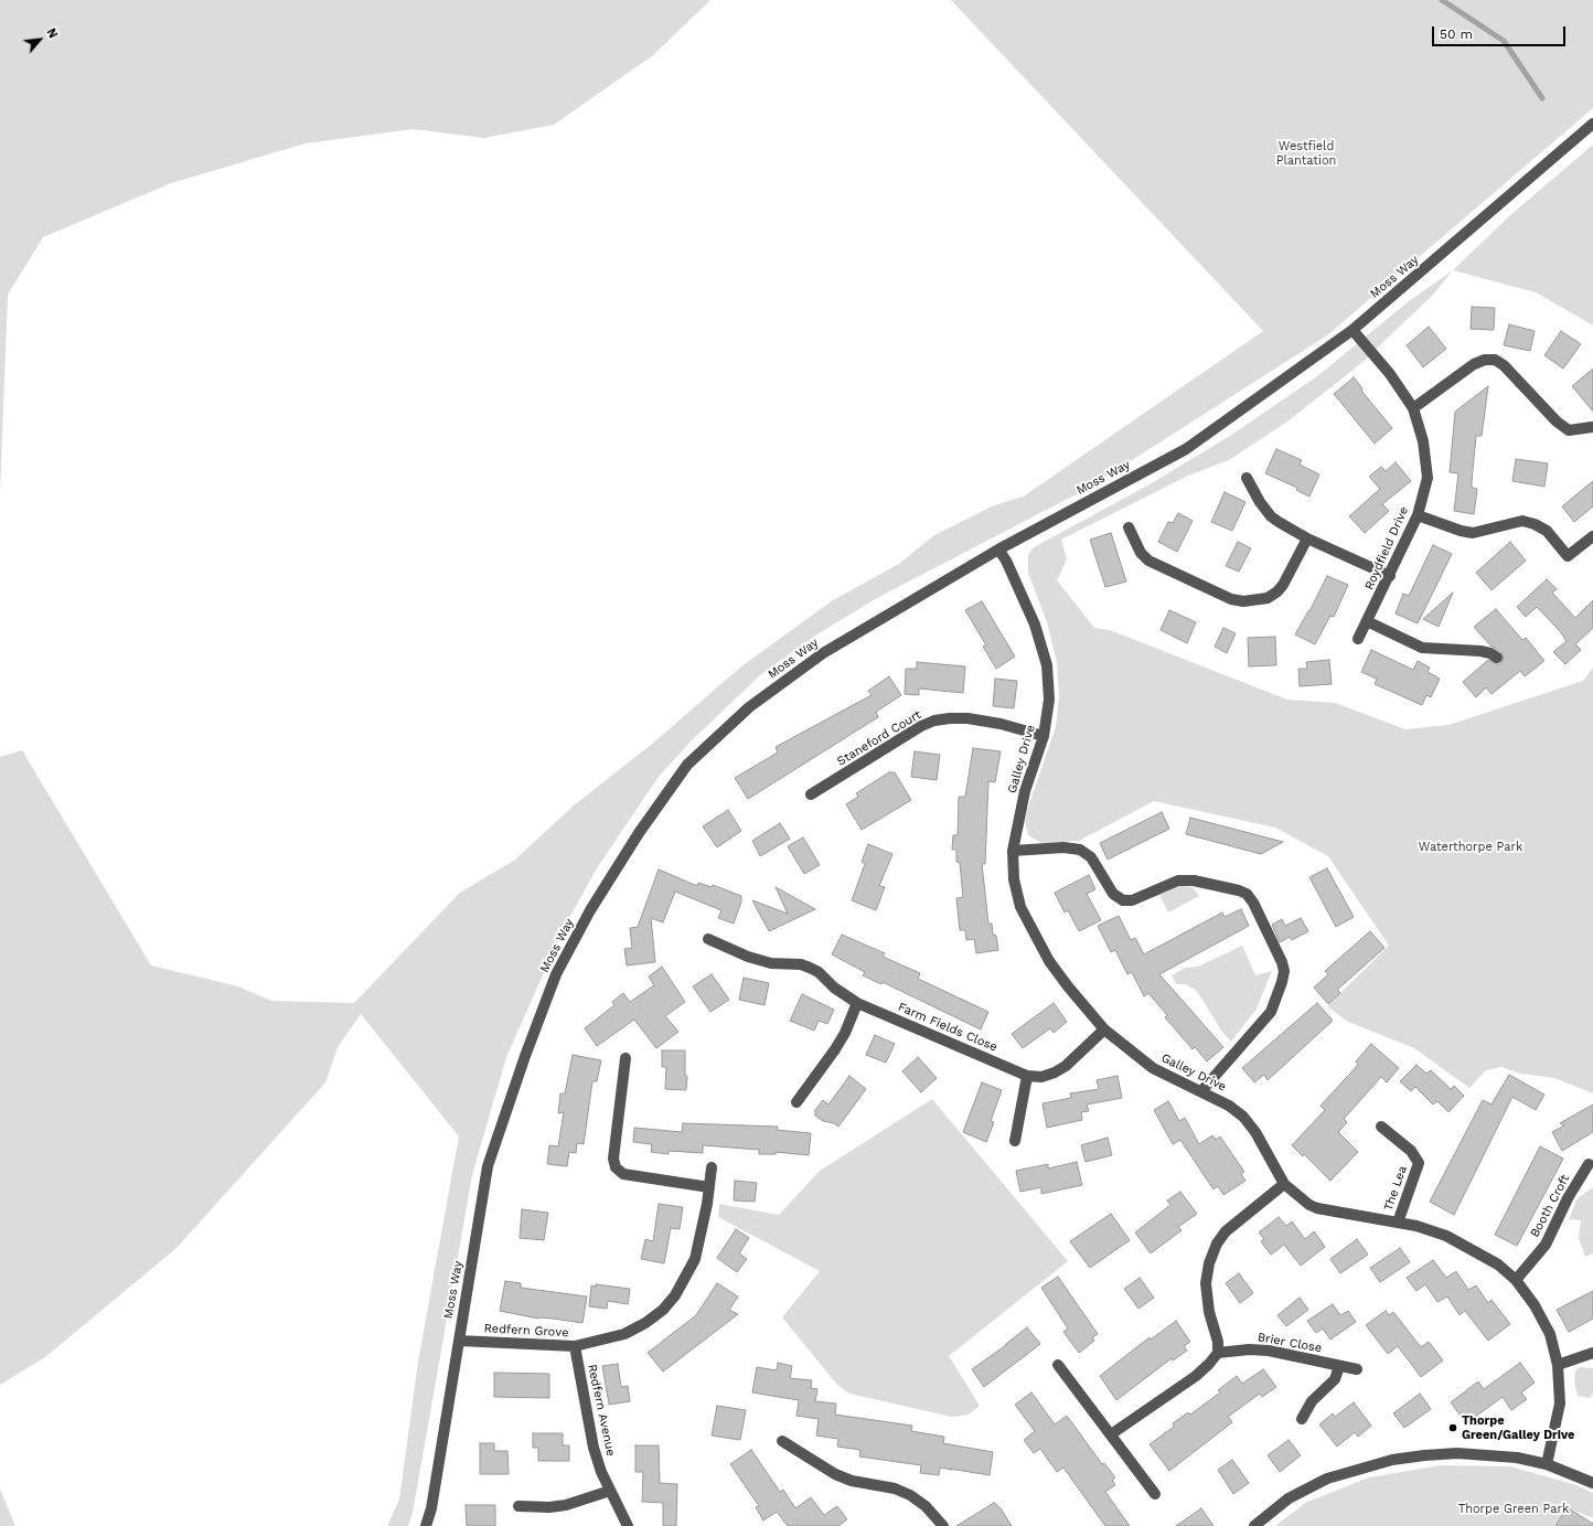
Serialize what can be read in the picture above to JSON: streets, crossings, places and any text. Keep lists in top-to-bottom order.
{
  "streets": {
    "street": [
      "Moss Way",
      "Roydfield Drive",
      "Staneford Court",
      "Galley Drive",
      "Farm Fields Close",
      "The Lea",
      "Booth Croft",
      "Redfern Grove",
      "Brier Close",
      "Redfern Avenue"
    ]
  },
  "crossings": [
    ["Moss Way", "Roydfield Drive"],
    ["Moss Way", "Galley Drive"],
    ["Moss Way", "Redfern Grove"],
    ["Staneford Court", "Galley Drive"],
    ["Galley Drive", "Farm Fields Close"],
    ["Galley Drive", "The Lea"],
    ["Galley Drive", "Booth Croft"],
    ["Redfern Grove", "Redfern Avenue"]
  ],
  "parks": ["Westfield Plantation", "Waterthorpe Park", "Thorpe Green Park"],
  "places": ["Thorpe Green/Galley Drive"],
  "scale_bar": "50 m",
  "north": "top right"
}
